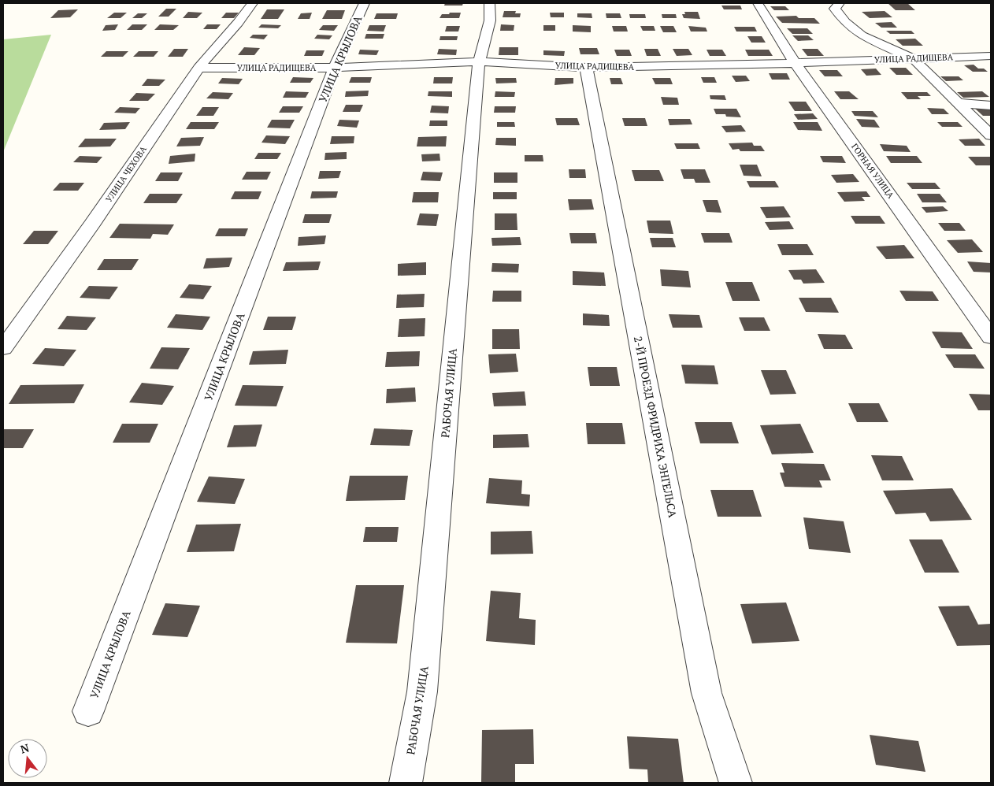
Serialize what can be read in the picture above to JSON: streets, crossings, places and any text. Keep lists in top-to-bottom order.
{
  "streets": {
    "street": [
      "УЛИЦА РАДИЩЕВА",
      "УЛИЦА КРЫЛОВА",
      "ГОРНАЯ УЛИЦА",
      "УЛИЦА ЧЕХОВА",
      "РАБОЧАЯ УЛИЦА",
      "2-Й ПРОЕЗД ФРИДРИХА ЭНГЕЛЬСА"
    ]
  },
  "crossings": [
    ["УЛИЦА РАДИЩЕВА", "УЛИЦА КРЫЛОВА"],
    ["УЛИЦА РАДИЩЕВА", "ГОРНАЯ УЛИЦА"],
    ["УЛИЦА РАДИЩЕВА", "УЛИЦА ЧЕХОВА"],
    ["УЛИЦА РАДИЩЕВА", "РАБОЧАЯ УЛИЦА"],
    ["УЛИЦА РАДИЩЕВА", "2-Й ПРОЕЗД ФРИДРИХА ЭНГЕЛЬСА"]
  ],
  "north": "top"
}
